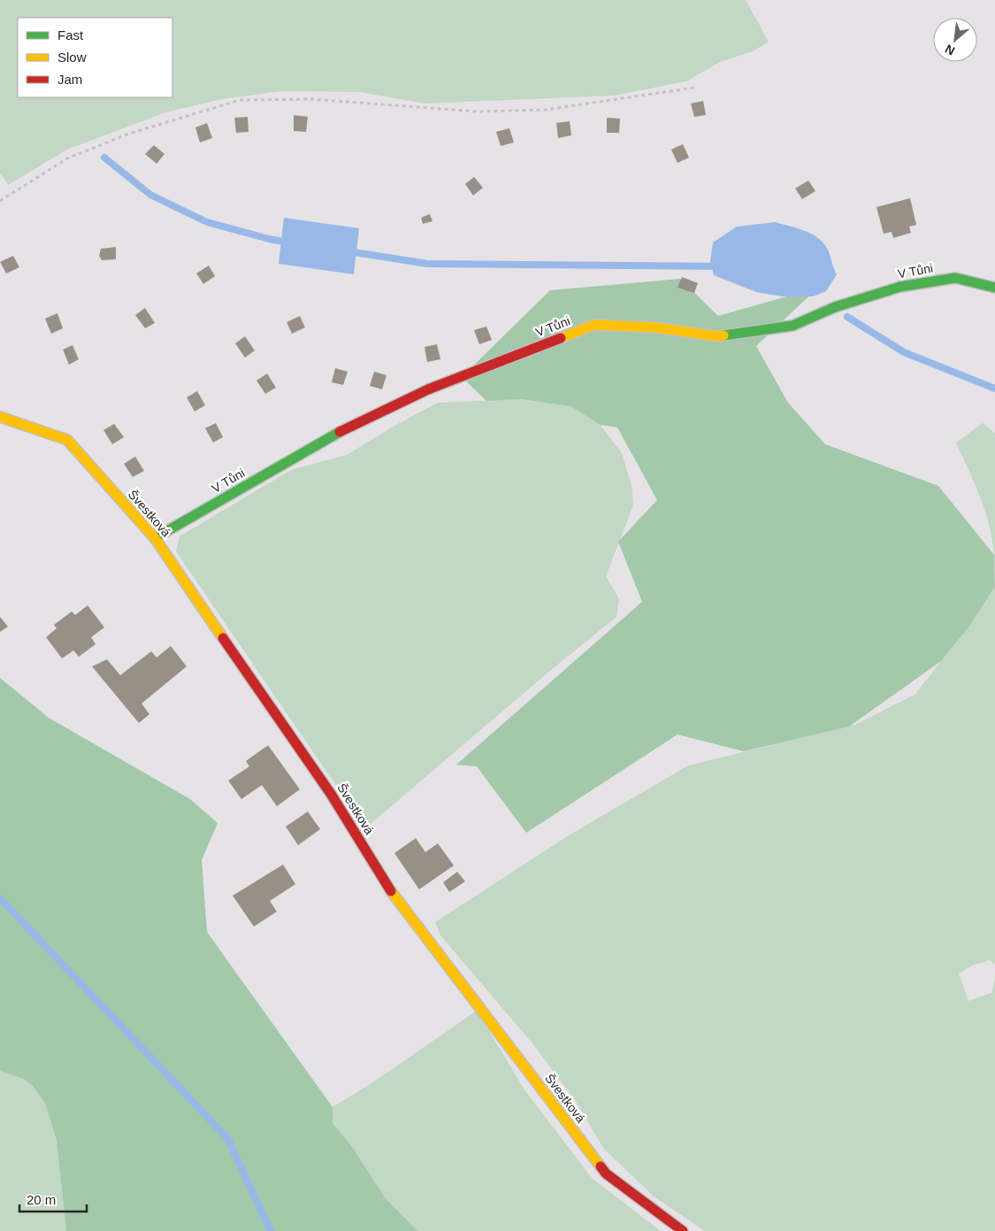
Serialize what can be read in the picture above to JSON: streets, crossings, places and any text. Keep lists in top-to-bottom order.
{
  "streets": {
    "street": ["V Tůni", "Švestková"]
  },
  "crossings": [
    ["V Tůni", "Švestková"]
  ],
  "legend": ["Fast", "Slow", "Jam"],
  "scale_bar": "20 m",
  "north": "bottom left"
}
